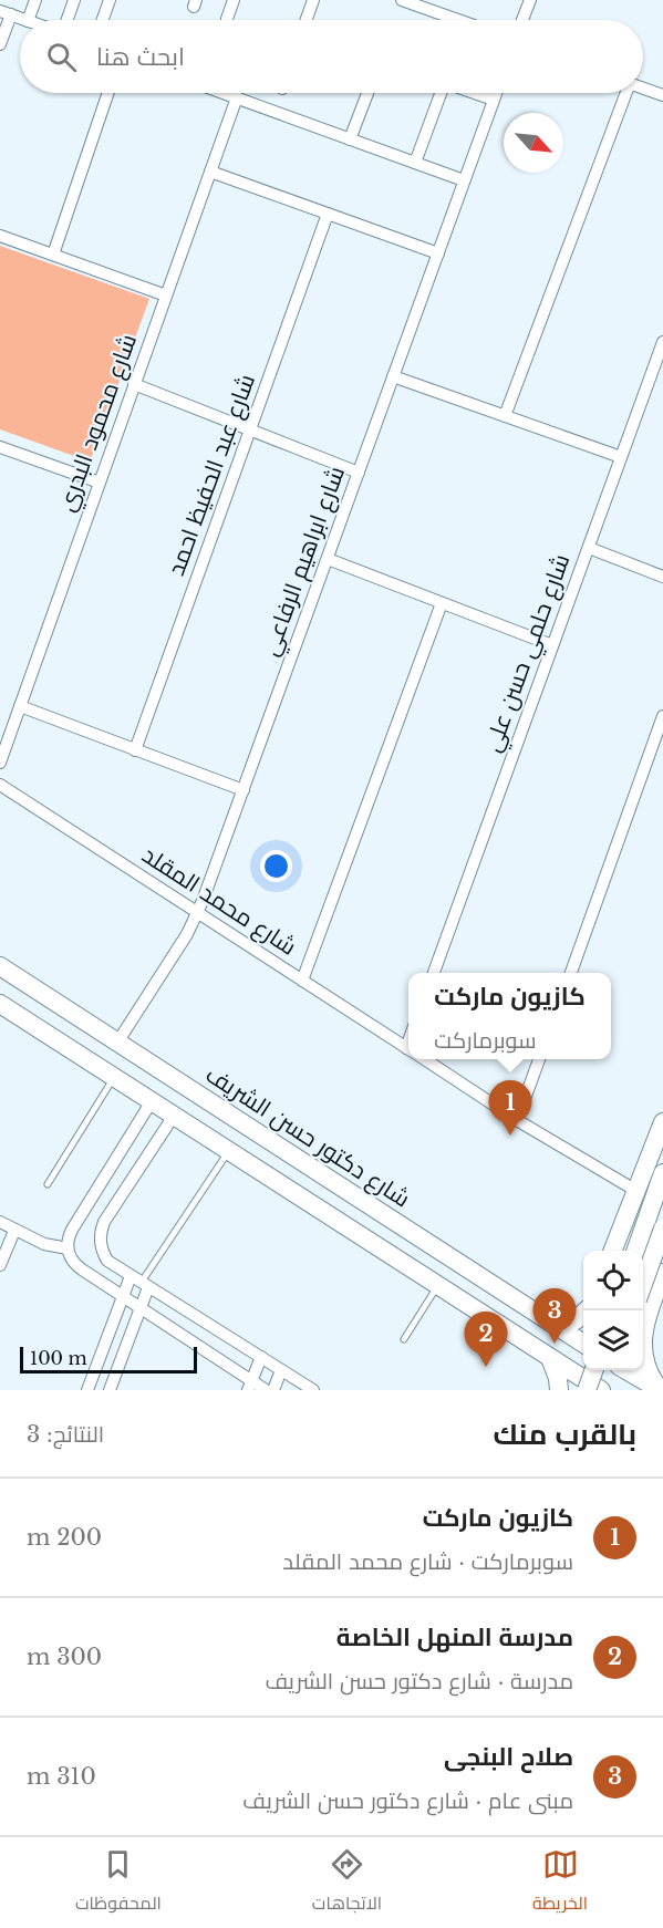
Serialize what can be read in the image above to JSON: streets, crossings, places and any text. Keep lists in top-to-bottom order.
{
  "streets": {
    "main road": ["شارع دكتور حسن الشريف"],
    "street": [
      "شارع محمود البدري",
      "شارع عبد الحفيظ احمد",
      "شارع ابراهيم الرفاعي",
      "شارع حلمي حسن علي",
      "شارع محمد المقلد"
    ]
  },
  "crossings": [
    ["شارع ابراهيم الرفاعي", "شارع محمد المقلد"],
    ["شارع ابراهيم الرفاعي", "شارع دكتور حسن الشريف"]
  ],
  "scale_bar": "100 m",
  "north": "bottom right",
  "page": {
    "search": "ابحث هنا",
    "popup": ["كازيون ماركت", "سوبرماركت"],
    "pins": ["1", "3", "2"],
    "scale": "100 m",
    "heading": ["بالقرب منك", "النتائج: 3"],
    "list": [
      {
        "mark": "1",
        "name": "كازيون ماركت",
        "note": "سوبرماركت · شارع محمد المقلد",
        "value": "200 m"
      },
      {
        "mark": "2",
        "name": "مدرسة المنهل الخاصة",
        "note": "مدرسة · شارع دكتور حسن الشريف",
        "value": "300 m"
      },
      {
        "mark": "3",
        "name": "صلاح البنجى",
        "note": "مبنى عام · شارع دكتور حسن الشريف",
        "value": "310 m"
      }
    ],
    "nav": ["الخريطة", "الاتجاهات", "المحفوظات"]
  }
}
